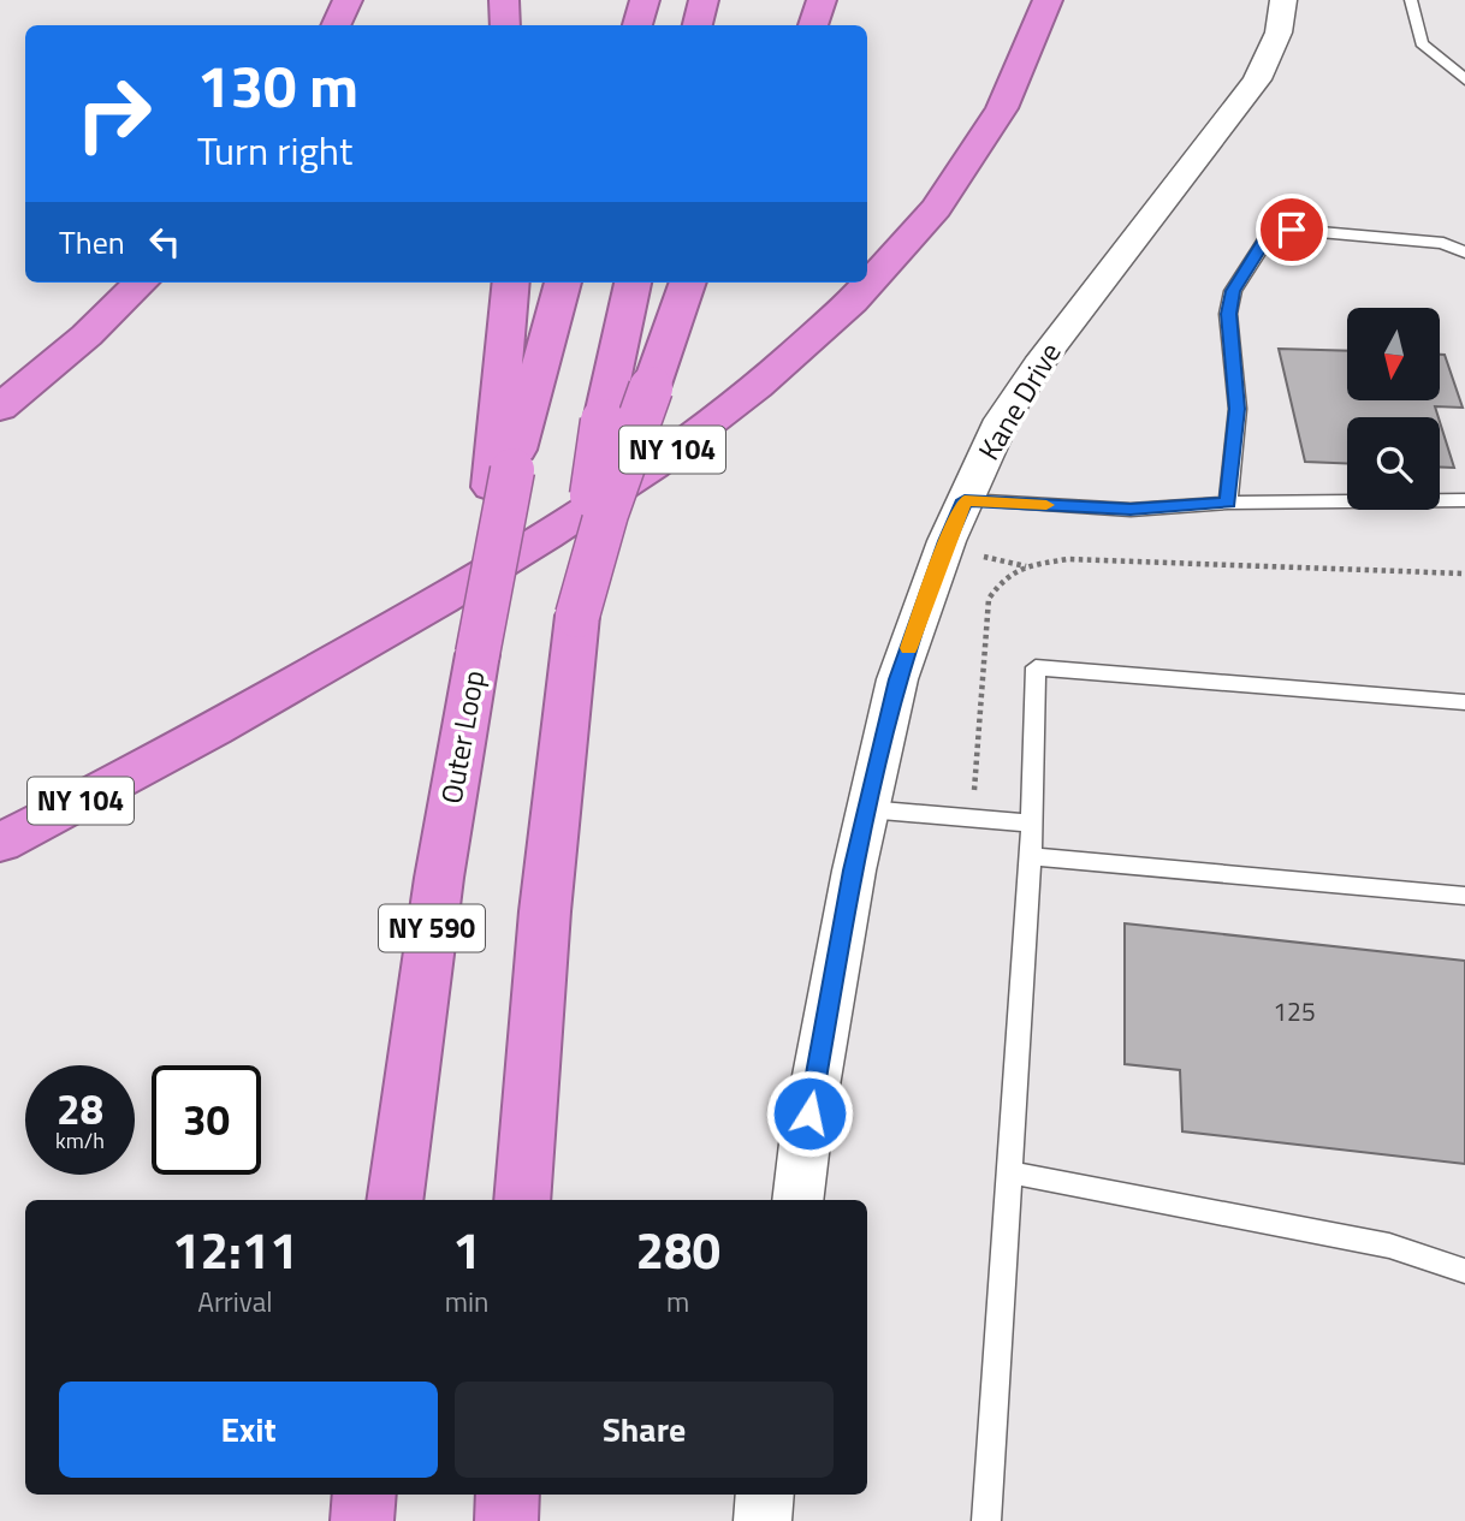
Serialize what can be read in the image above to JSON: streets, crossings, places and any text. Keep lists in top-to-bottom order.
{
  "streets": {
    "highway": ["NY 104", "Outer Loop", "NY 590"],
    "street": ["Kane Drive"]
  },
  "house_numbers": ["125"],
  "north": "bottom",
  "page": {
    "turn": ["130 m", "Turn right"],
    "then": "Then",
    "speed": "28 km/h",
    "limit": "30",
    "eta": [
      "12:11",
      "Arrival",
      "1",
      "min",
      "280",
      "m"
    ],
    "buttons": ["Exit", "Share"]
  }
}
